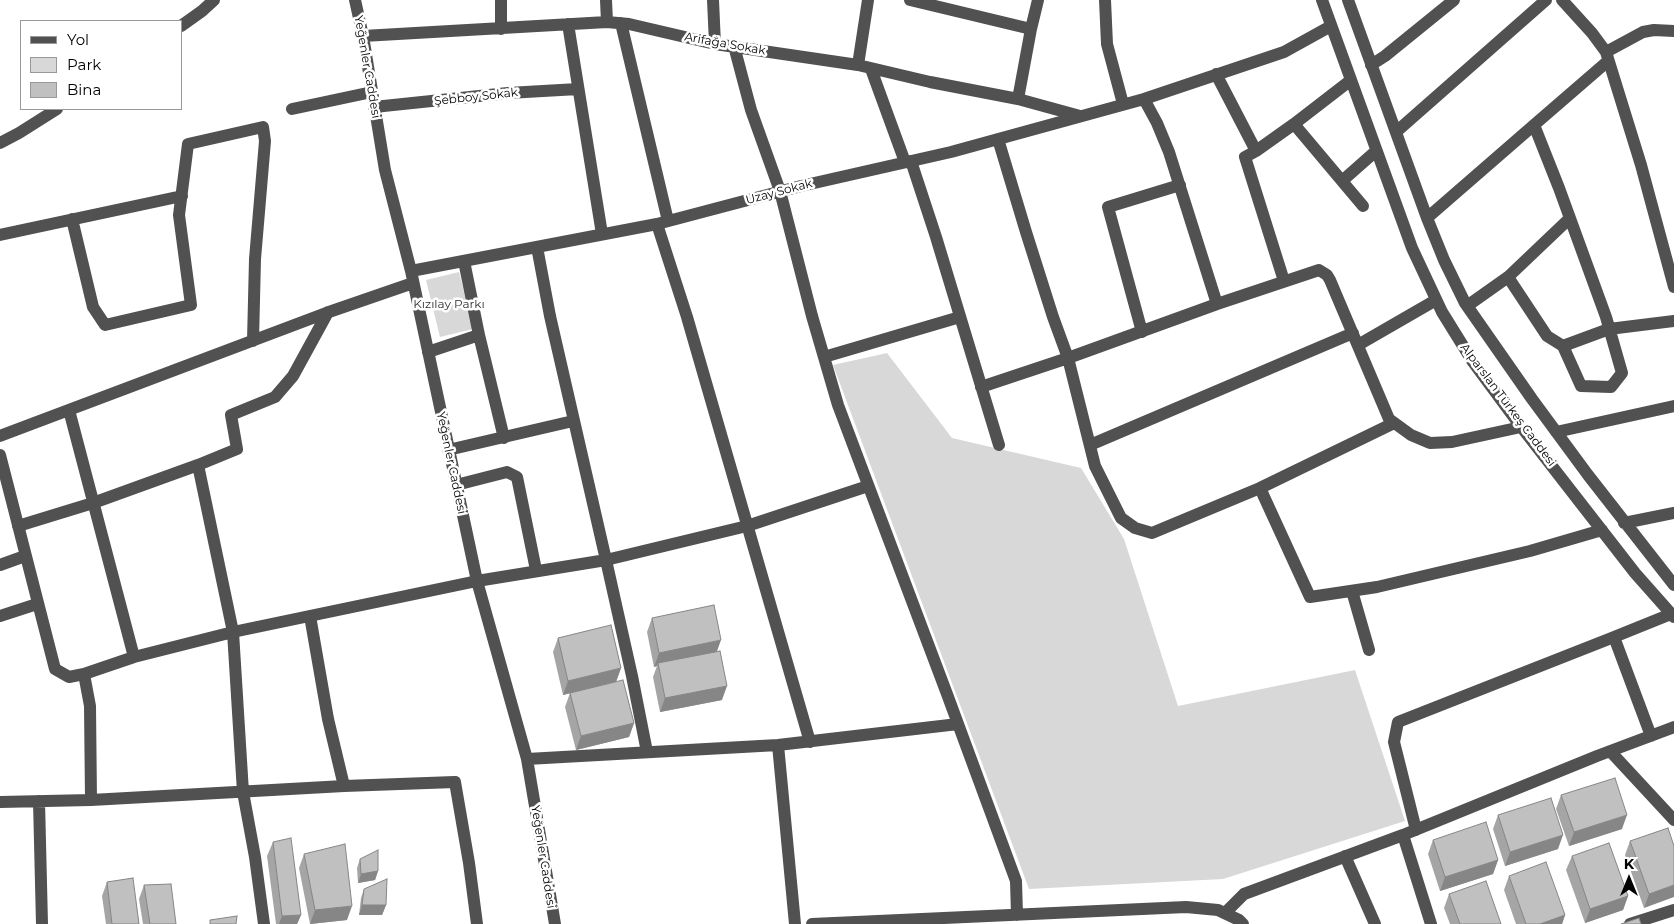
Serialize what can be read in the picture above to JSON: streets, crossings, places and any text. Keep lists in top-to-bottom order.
{
  "streets": {
    "street": [
      "Arifağa Sokak",
      "Yeğenler Caddesi",
      "Şebboy Sokak",
      "Uzay Sokak",
      "Alparslan Türkeş Caddesi"
    ]
  },
  "crossings": [
    ["Arifağa Sokak", "Yeğenler Caddesi"],
    ["Arifağa Sokak", "Uzay Sokak"],
    ["Yeğenler Caddesi", "Şebboy Sokak"],
    ["Yeğenler Caddesi", "Uzay Sokak"],
    ["Uzay Sokak", "Alparslan Türkeş Caddesi"]
  ],
  "parks": ["Kızılay Parkı"],
  "legend": ["Yol", "Park", "Bina"],
  "north": "top"
}
